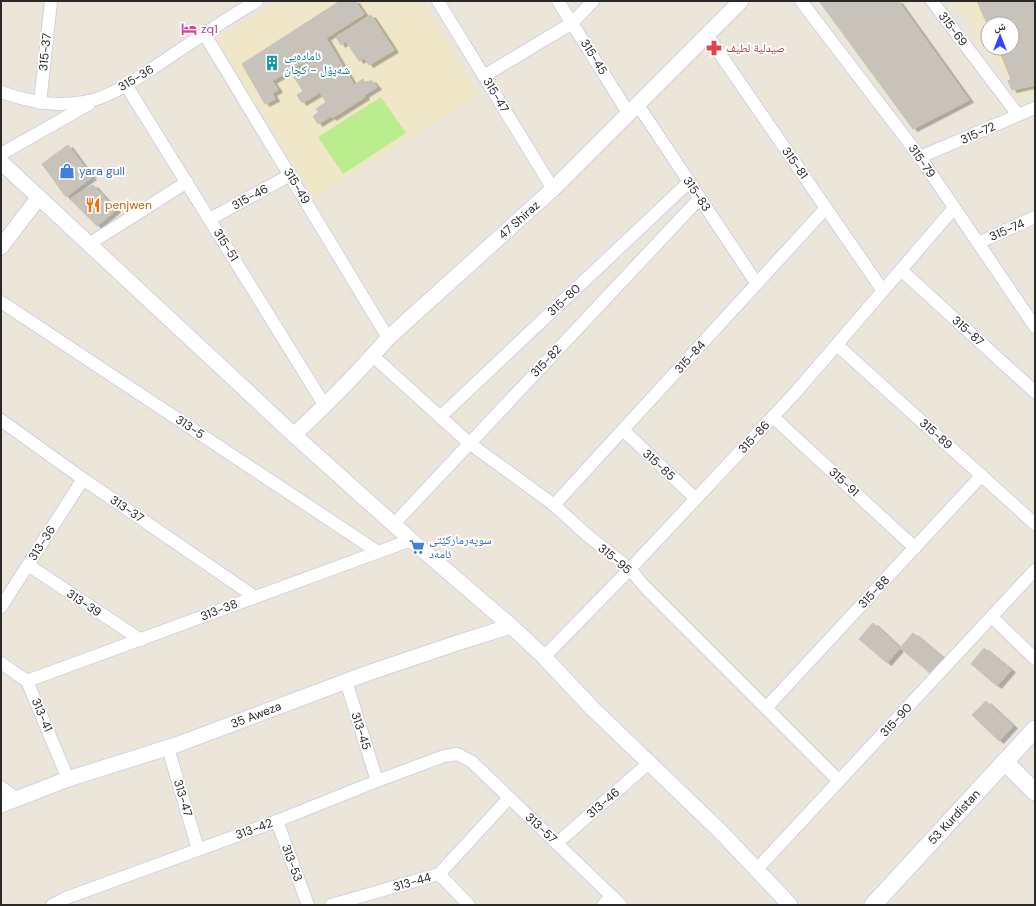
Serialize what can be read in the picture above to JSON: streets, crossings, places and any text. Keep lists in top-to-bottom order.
{
  "streets": {
    "main road": ["53 Kurdistan"],
    "street": [
      "315-69",
      "315-37",
      "315-45",
      "315-36",
      "315-47",
      "315-72",
      "315-79",
      "315-81",
      "315-49",
      "315-83",
      "315-46",
      "47 Shiraz",
      "315-74",
      "315-51",
      "315-80",
      "315-87",
      "315-84",
      "315-82",
      "313-5",
      "315-89",
      "315-86",
      "315-85",
      "315-91",
      "313-37",
      "313-36",
      "315-95",
      "315-88",
      "313-39",
      "313-38",
      "313-41",
      "35 Aweza",
      "315-90",
      "313-45",
      "313-47",
      "313-46",
      "313-57",
      "313-42",
      "313-53",
      "313-44"
    ]
  },
  "crossings": [
    ["315-69", "315-72"],
    ["315-37", "315-36"],
    ["315-45", "315-83"],
    ["315-45", "47 Shiraz"],
    ["315-36", "315-49"],
    ["315-36", "315-51"],
    ["315-47", "47 Shiraz"],
    ["315-72", "315-79"],
    ["315-79", "315-74"],
    ["315-79", "315-86"],
    ["315-81", "47 Shiraz"],
    ["315-81", "315-84"],
    ["315-81", "315-86"],
    ["315-49", "315-46"],
    ["315-49", "47 Shiraz"],
    ["315-83", "47 Shiraz"],
    ["315-83", "315-80"],
    ["315-83", "315-84"],
    ["315-83", "315-82"],
    ["315-46", "315-51"],
    ["47 Shiraz", "315-51"],
    ["47 Shiraz", "315-95"],
    ["315-80", "315-95"],
    ["315-87", "315-86"],
    ["315-84", "315-85"],
    ["315-84", "315-95"],
    ["315-82", "315-95"],
    ["313-5", "313-38"],
    ["315-89", "315-86"],
    ["315-89", "315-88"],
    ["315-86", "315-85"],
    ["315-86", "315-91"],
    ["315-86", "315-95"],
    ["315-91", "315-88"],
    ["313-37", "313-36"],
    ["313-37", "313-38"],
    ["313-36", "313-39"],
    ["315-95", "315-88"],
    ["315-95", "315-90"],
    ["313-39", "313-38"],
    ["313-38", "313-41"],
    ["313-41", "35 Aweza"],
    ["35 Aweza", "313-45"],
    ["35 Aweza", "313-47"],
    ["313-45", "313-42"],
    ["313-47", "313-42"],
    ["313-46", "313-57"],
    ["313-57", "313-42"],
    ["313-57", "313-44"],
    ["313-42", "313-53"]
  ],
  "places": {
    "hotel": ["zq1"],
    "pharmacy": ["صیدلیة لطیف"],
    "building": ["ئامادەیی شەپۆل - کچان"],
    "shop": ["yara gull"],
    "restaurant": ["penjwen"],
    "supermarket": ["سوپەرمارکێتی ئامەد"]
  },
  "north": "top"
}
